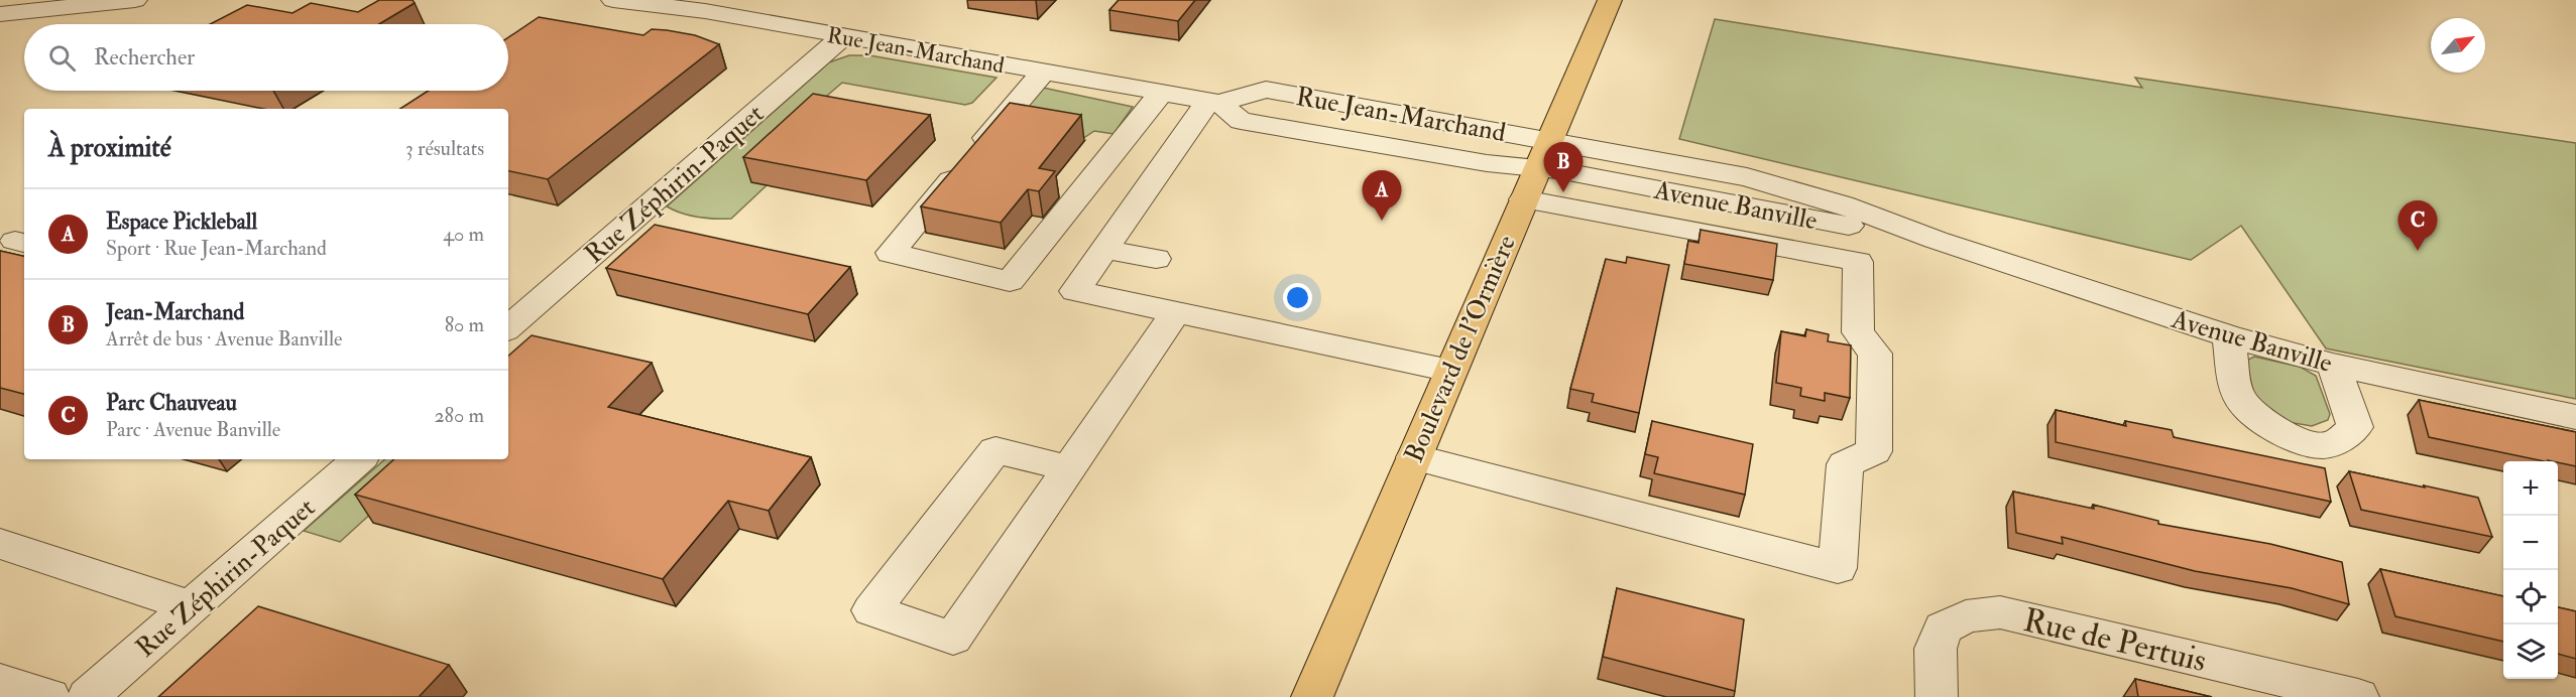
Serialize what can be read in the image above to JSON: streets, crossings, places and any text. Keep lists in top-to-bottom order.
{
  "streets": {
    "main road": ["Boulevard de l'Ormière"],
    "street": [
      "Rue Jean-Marchand",
      "Rue Zéphirin-Paquet",
      "Avenue Banville",
      "Rue de Pertuis"
    ]
  },
  "crossings": [
    ["Rue Jean-Marchand", "Rue Zéphirin-Paquet"],
    ["Rue Jean-Marchand", "Avenue Banville"],
    ["Rue Jean-Marchand", "Boulevard de l'Ormière"],
    ["Avenue Banville", "Boulevard de l'Ormière"]
  ],
  "north": "top right",
  "page": {
    "search": "Rechercher",
    "heading": ["À proximité", "3 résultats"],
    "pins": ["B", "A", "C"],
    "list": [
      {
        "mark": "A",
        "name": "Espace Pickleball",
        "note": "Sport · Rue Jean-Marchand",
        "value": "40 m"
      },
      {
        "mark": "B",
        "name": "Jean-Marchand",
        "note": "Arrêt de bus · Avenue Banville",
        "value": "80 m"
      },
      {
        "mark": "C",
        "name": "Parc Chauveau",
        "note": "Parc · Avenue Banville",
        "value": "280 m"
      }
    ],
    "map_buttons": ["+", "−"]
  }
}
